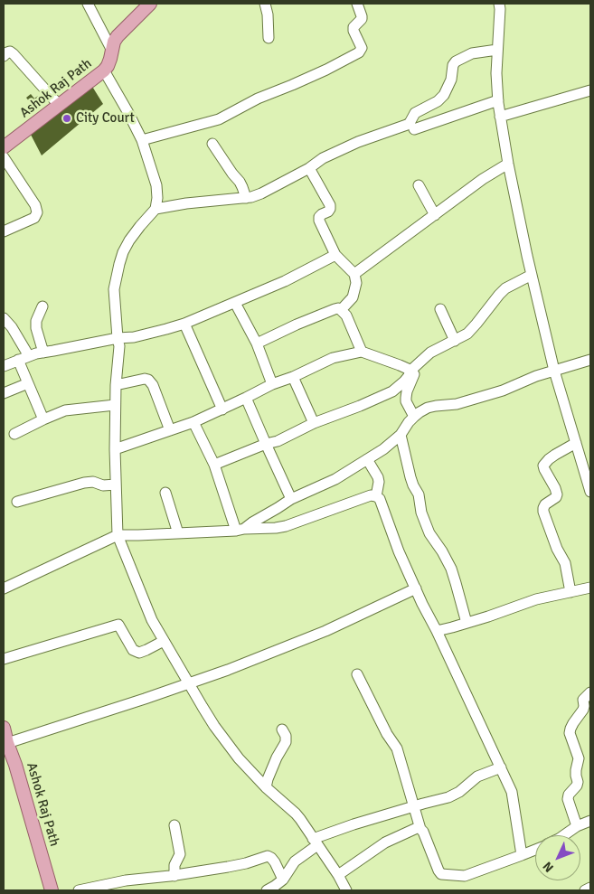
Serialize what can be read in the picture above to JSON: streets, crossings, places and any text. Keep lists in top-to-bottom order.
{
  "streets": {
    "main road": ["Ashok Raj Path"]
  },
  "places": ["City Court"],
  "north": "bottom left"
}
